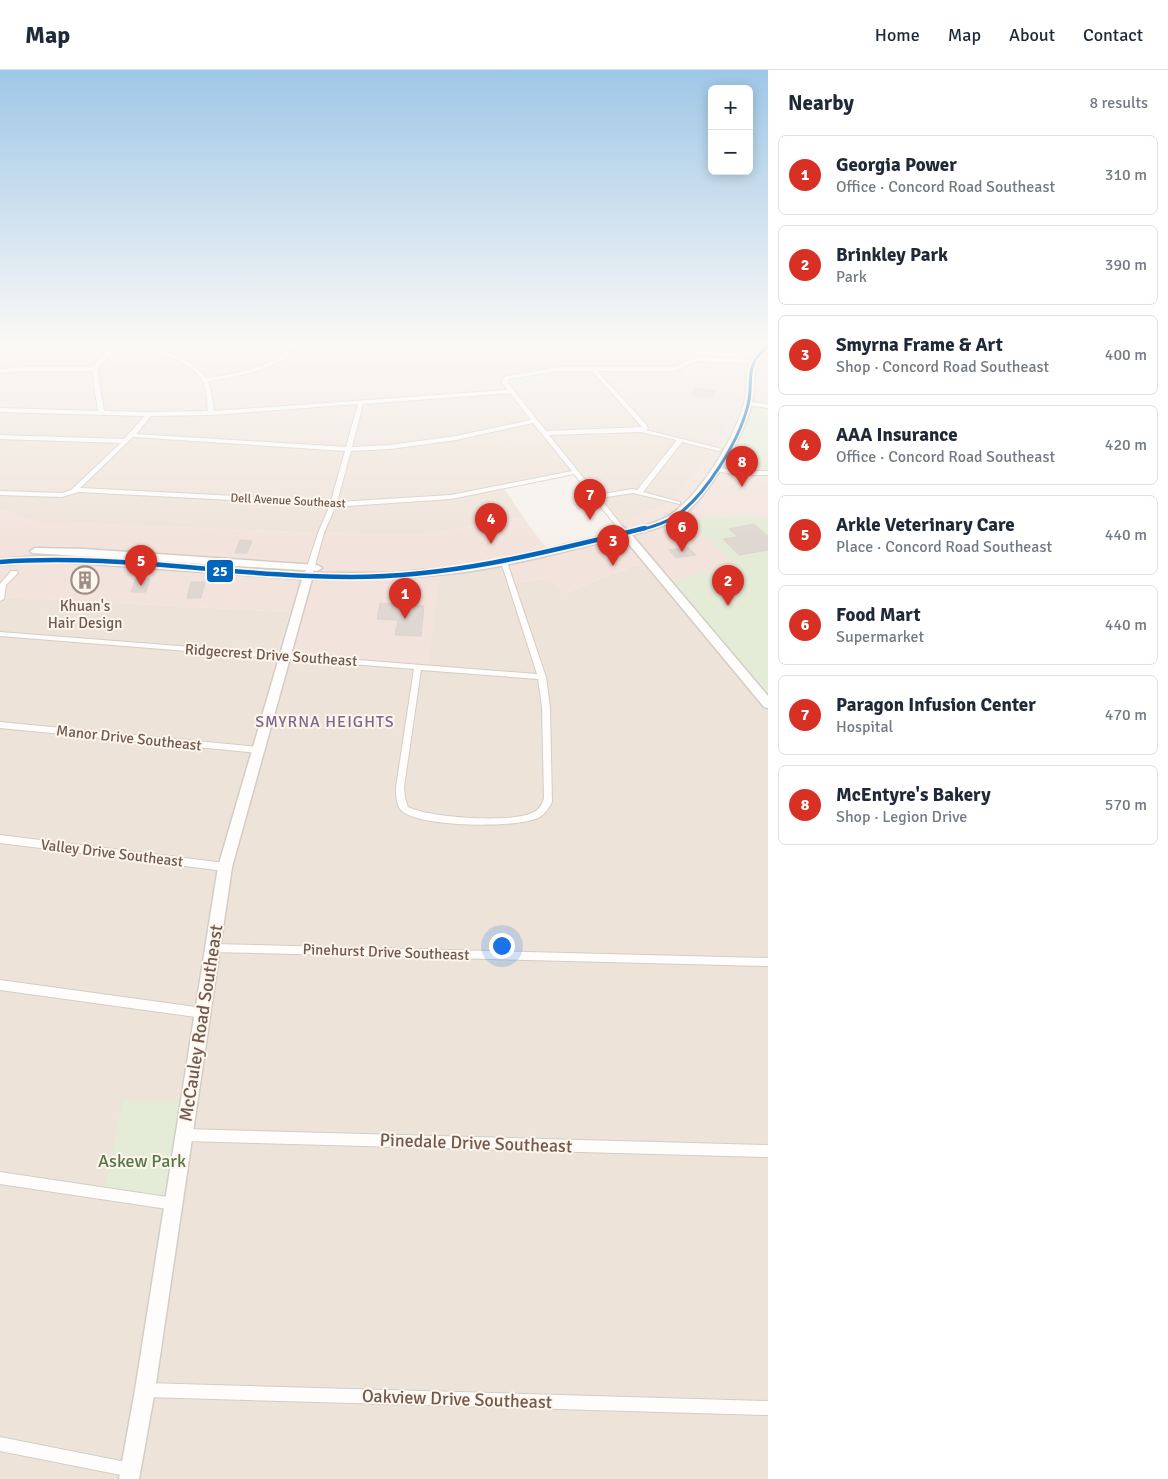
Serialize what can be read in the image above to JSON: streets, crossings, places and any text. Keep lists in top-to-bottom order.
{
  "streets": {
    "main road": ["McCauley Road Southeast"],
    "street": [
      "Dell Avenue Southeast",
      "Ridgecrest Drive Southeast",
      "Manor Drive Southeast",
      "Valley Drive Southeast",
      "Pinehurst Drive Southeast",
      "Pinedale Drive Southeast",
      "Oakview Drive Southeast"
    ]
  },
  "crossings": [
    ["Ridgecrest Drive Southeast", "McCauley Road Southeast"],
    ["Manor Drive Southeast", "McCauley Road Southeast"],
    ["Valley Drive Southeast", "McCauley Road Southeast"],
    ["Pinehurst Drive Southeast", "McCauley Road Southeast"],
    ["McCauley Road Southeast", "Pinedale Drive Southeast"],
    ["McCauley Road Southeast", "Oakview Drive Southeast"]
  ],
  "districts": ["SMYRNA HEIGHTS"],
  "parks": ["Askew Park"],
  "places": {
    "building": ["Khuan's Hair Design"]
  },
  "lines": ["transit line 25"],
  "page": {
    "header": "Map",
    "nav": [
      "Home",
      "Map",
      "About",
      "Contact"
    ],
    "heading": ["Nearby", "8 results"],
    "map_buttons": ["+", "−"],
    "list": [
      {
        "mark": "1",
        "name": "Georgia Power",
        "note": "Office · Concord Road Southeast",
        "value": "310 m"
      },
      {
        "mark": "2",
        "name": "Brinkley Park",
        "note": "Park",
        "value": "390 m"
      },
      {
        "mark": "3",
        "name": "Smyrna Frame & Art",
        "note": "Shop · Concord Road Southeast",
        "value": "400 m"
      },
      {
        "mark": "4",
        "name": "AAA Insurance",
        "note": "Office · Concord Road Southeast",
        "value": "420 m"
      },
      {
        "mark": "5",
        "name": "Arkle Veterinary Care",
        "note": "Place · Concord Road Southeast",
        "value": "440 m"
      },
      {
        "mark": "6",
        "name": "Food Mart",
        "note": "Supermarket",
        "value": "440 m"
      },
      {
        "mark": "7",
        "name": "Paragon Infusion Center",
        "note": "Hospital",
        "value": "470 m"
      },
      {
        "mark": "8",
        "name": "McEntyre's Bakery",
        "note": "Shop · Legion Drive",
        "value": "570 m"
      }
    ],
    "pins": [
      "8",
      "7",
      "4",
      "6",
      "3",
      "5",
      "2",
      "1"
    ]
  }
}
